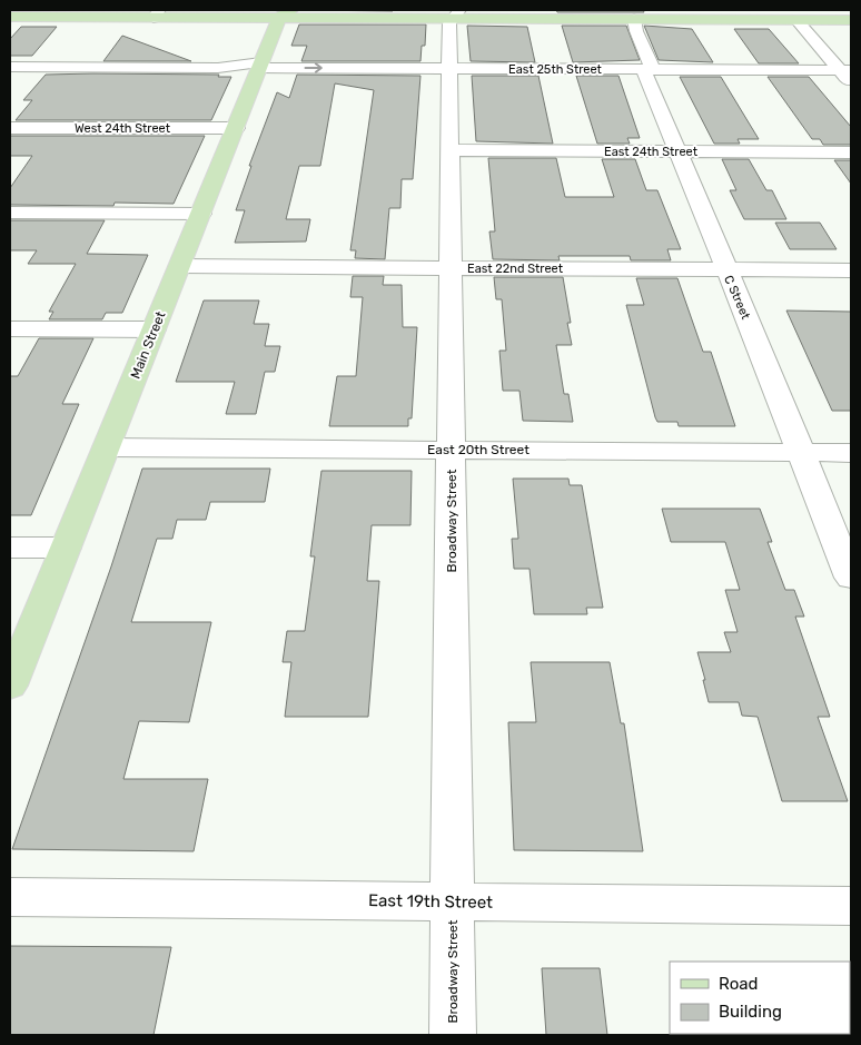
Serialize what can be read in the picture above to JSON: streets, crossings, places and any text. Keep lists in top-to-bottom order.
{
  "streets": {
    "main road": ["Main Street"],
    "street": [
      "East 25th Street",
      "West 24th Street",
      "East 24th Street",
      "East 22nd Street",
      "C Street",
      "East 20th Street",
      "Broadway Street",
      "East 19th Street"
    ]
  },
  "crossings": [
    ["East 25th Street", "C Street"],
    ["East 25th Street", "Main Street"],
    ["East 25th Street", "Broadway Street"],
    ["West 24th Street", "Main Street"],
    ["East 24th Street", "C Street"],
    ["East 24th Street", "Broadway Street"],
    ["East 22nd Street", "C Street"],
    ["East 22nd Street", "Main Street"],
    ["East 22nd Street", "Broadway Street"],
    ["C Street", "East 20th Street"],
    ["Main Street", "East 20th Street"],
    ["East 20th Street", "Broadway Street"],
    ["Broadway Street", "East 19th Street"]
  ],
  "legend": ["Road", "Building"]
}
